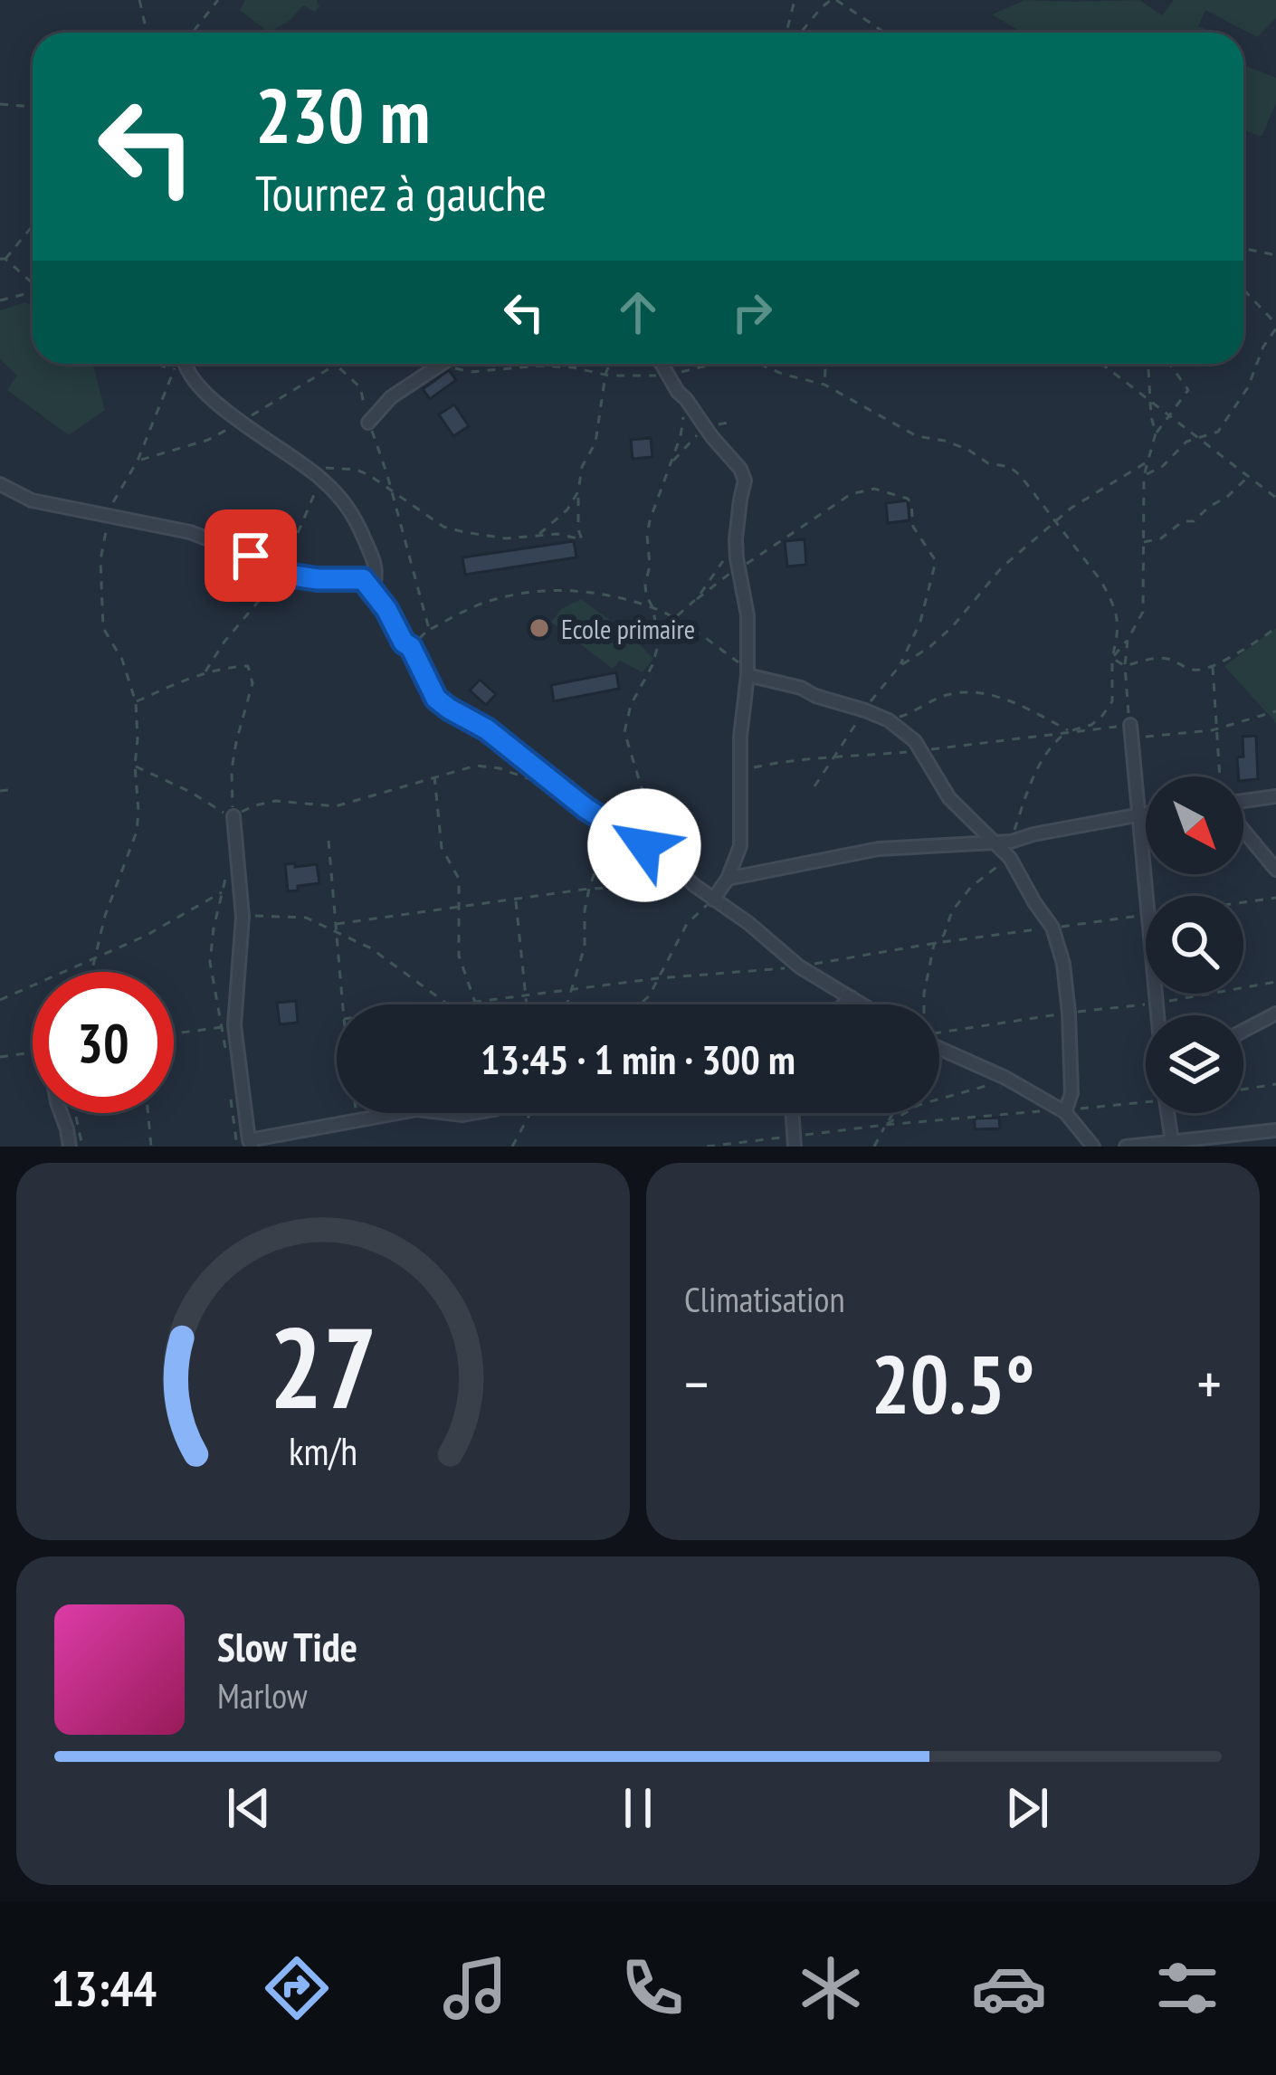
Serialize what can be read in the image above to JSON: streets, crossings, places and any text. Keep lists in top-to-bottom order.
{
  "places": ["Ecole primaire"],
  "north": "bottom right",
  "page": {
    "turn": ["230 m", "Tournez à gauche"],
    "limit": "30",
    "trip": "13:45 · 1 min · 300 m",
    "tile": "Climatisation",
    "heat": ["−", "20.5°", "+"],
    "song": ["Slow Tide", "Marlow"],
    "tabs": "13:44",
    "gauge": ["27", "km/h"]
  }
}
